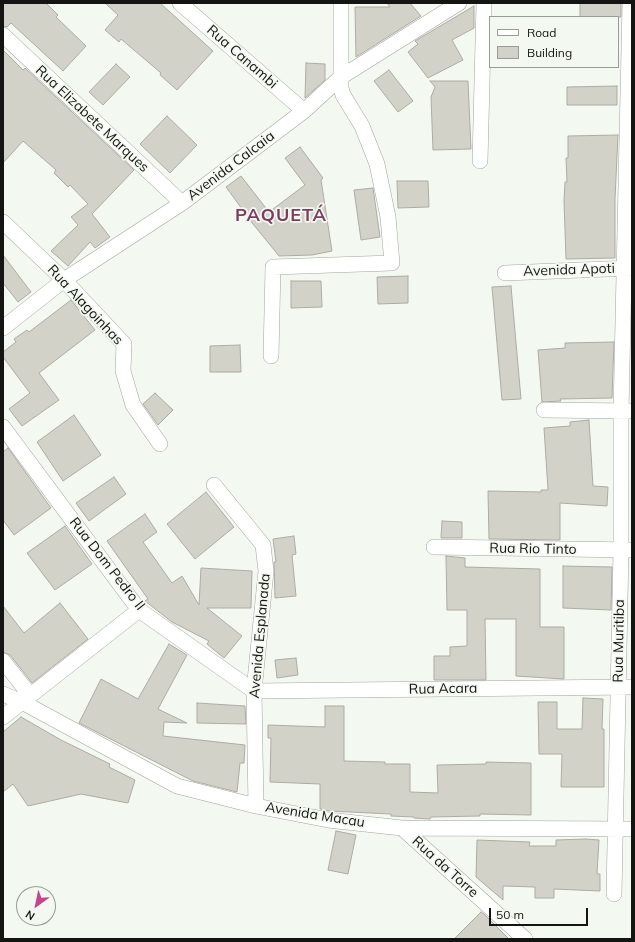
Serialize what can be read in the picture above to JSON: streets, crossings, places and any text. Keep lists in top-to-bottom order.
{
  "streets": {
    "street": [
      "Rua Canambi",
      "Rua Elizabete Marques",
      "Avenida Calcaia",
      "Avenida Apoti",
      "Rua Alagoinhas",
      "Rua Rio Tinto",
      "Rua Dom Pedro II",
      "Avenida Esplanada",
      "Rua Muritiba",
      "Rua Acara",
      "Avenida Macau",
      "Rua da Torre"
    ]
  },
  "crossings": [
    ["Rua Canambi", "Avenida Calcaia"],
    ["Rua Elizabete Marques", "Avenida Calcaia"],
    ["Avenida Calcaia", "Rua Alagoinhas"],
    ["Avenida Apoti", "Rua Muritiba"],
    ["Rua Rio Tinto", "Rua Muritiba"],
    ["Rua Dom Pedro II", "Avenida Esplanada"],
    ["Rua Dom Pedro II", "Rua Acara"],
    ["Avenida Esplanada", "Rua Acara"],
    ["Avenida Esplanada", "Avenida Macau"],
    ["Rua Muritiba", "Rua Acara"],
    ["Rua Muritiba", "Avenida Macau"],
    ["Avenida Macau", "Rua da Torre"]
  ],
  "districts": ["PAQUETÁ"],
  "legend": ["Road", "Building"],
  "scale_bar": "50 m",
  "north": "bottom left"
}
